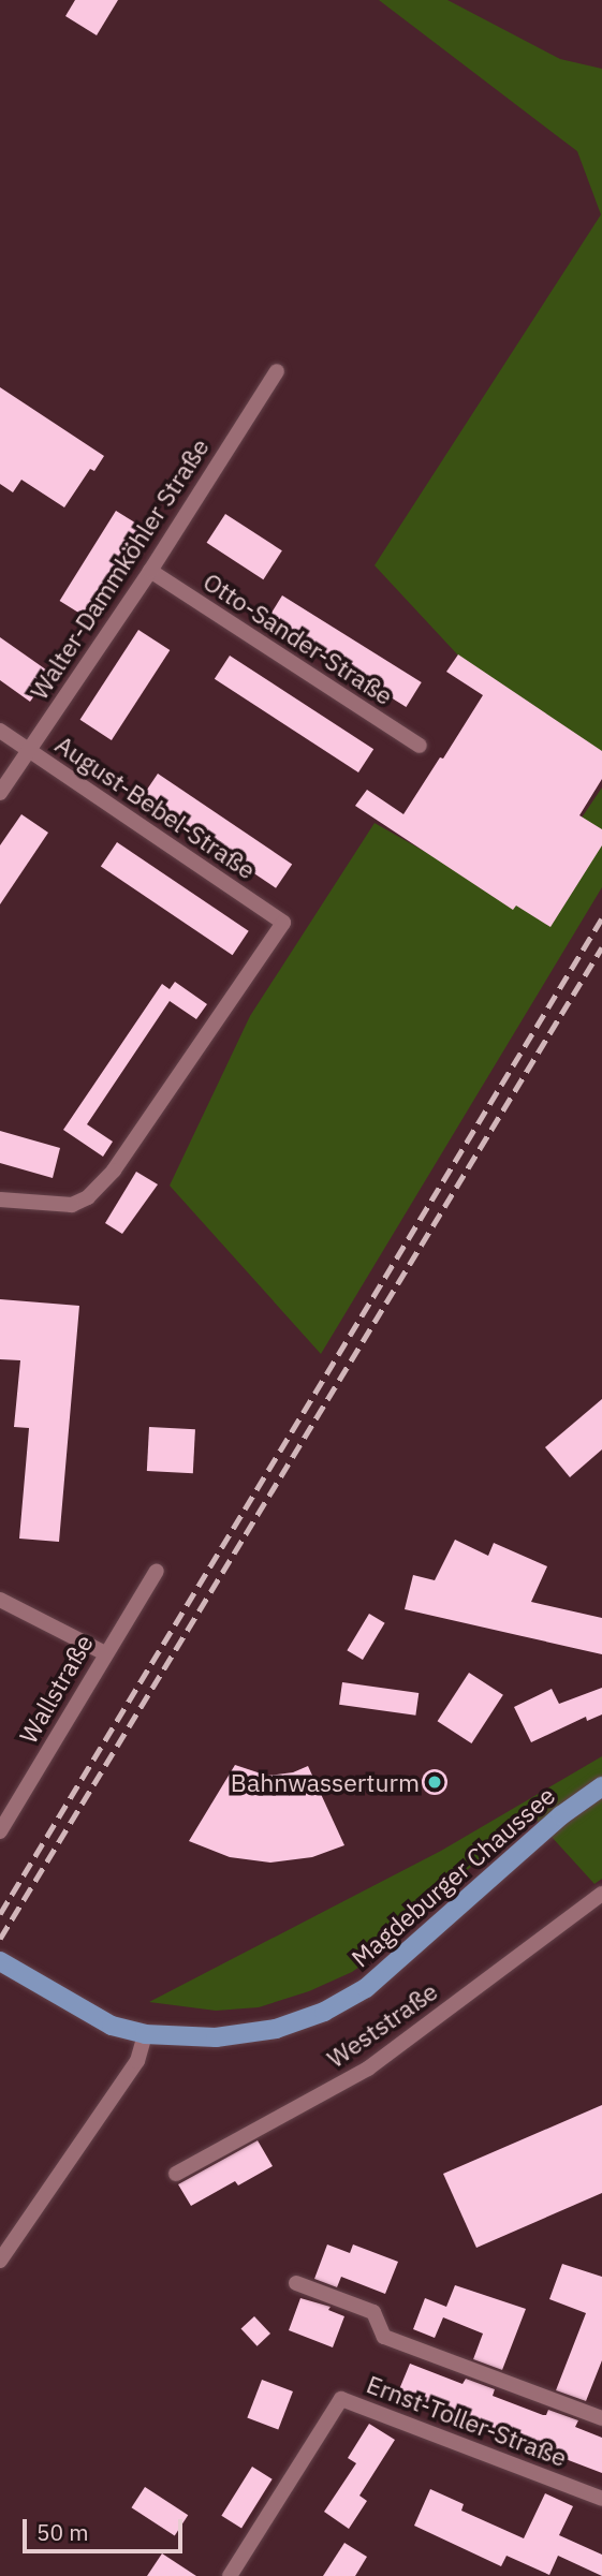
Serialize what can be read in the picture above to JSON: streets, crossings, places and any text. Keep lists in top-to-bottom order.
{
  "streets": {
    "main road": ["Magdeburger Chaussee"],
    "street": [
      "Walter-Dammköhler Straße",
      "Otto-Sander-Straße",
      "August-Bebel-Straße",
      "Wallstraße",
      "Weststraße",
      "Ernst-Toller-Straße"
    ]
  },
  "crossings": [
    ["Walter-Dammköhler Straße", "Otto-Sander-Straße"],
    ["Walter-Dammköhler Straße", "August-Bebel-Straße"]
  ],
  "places": ["Bahnwasserturm"],
  "scale_bar": "50 m"
}
